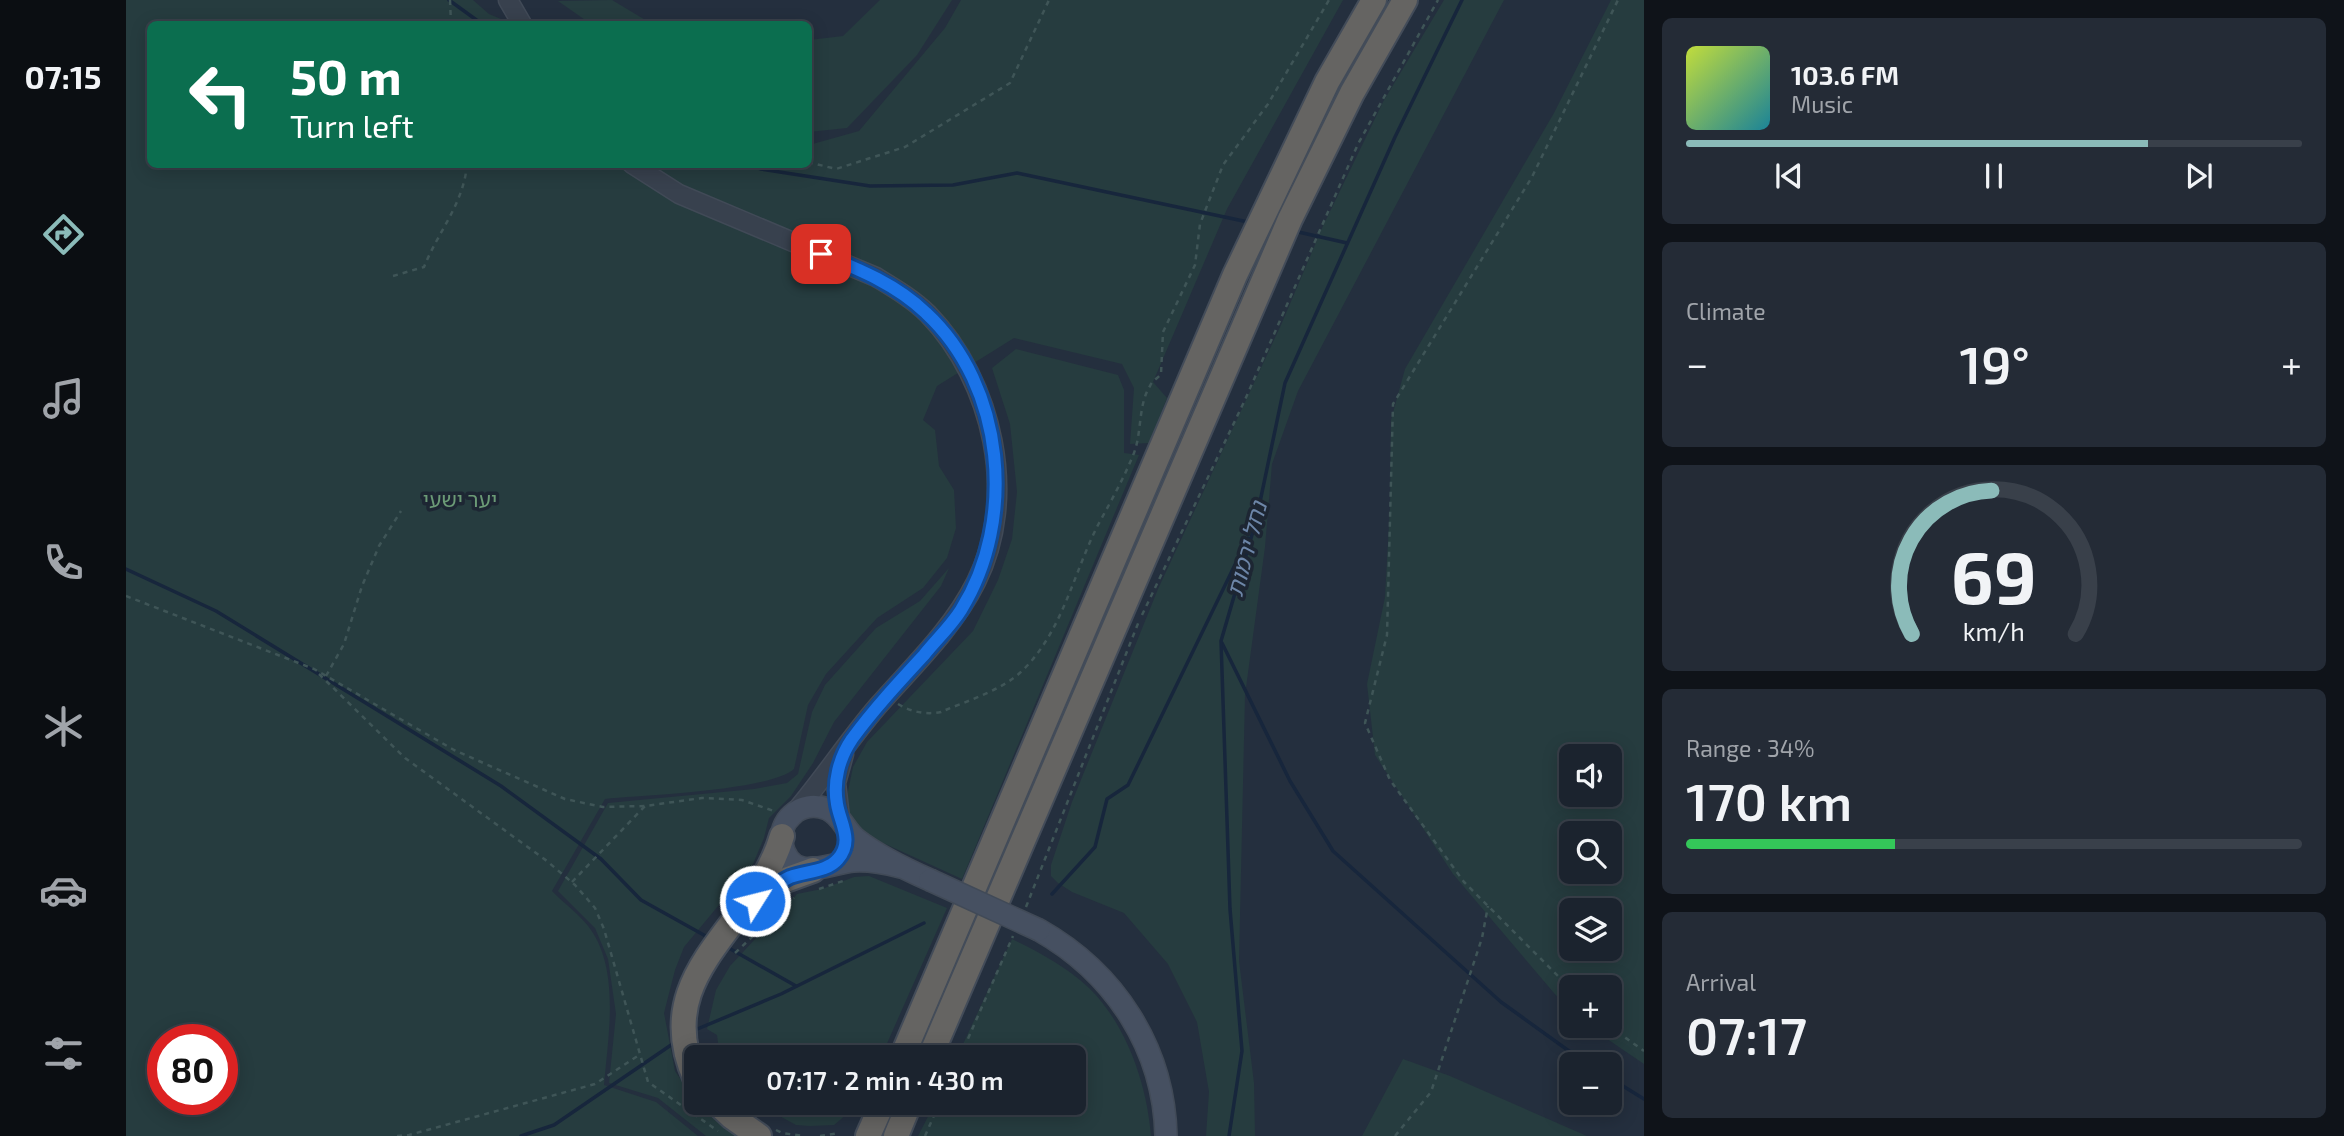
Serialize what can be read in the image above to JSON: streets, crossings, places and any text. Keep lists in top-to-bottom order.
{
  "water": ["נחל ירמות"],
  "parks": ["יער ישעי"],
  "page": {
    "tabs": "07:15",
    "turn": ["50 m", "Turn left"],
    "song": ["103.6 FM", "Music"],
    "tile": [
      "Climate",
      ["Range · 34%", "170 km"],
      ["Arrival", "07:17"]
    ],
    "heat": ["−", "19°", "+"],
    "map_buttons": ["+", "−"],
    "limit": "80",
    "trip": "07:17 · 2 min · 430 m",
    "gauge": ["69", "km/h"]
  }
}
